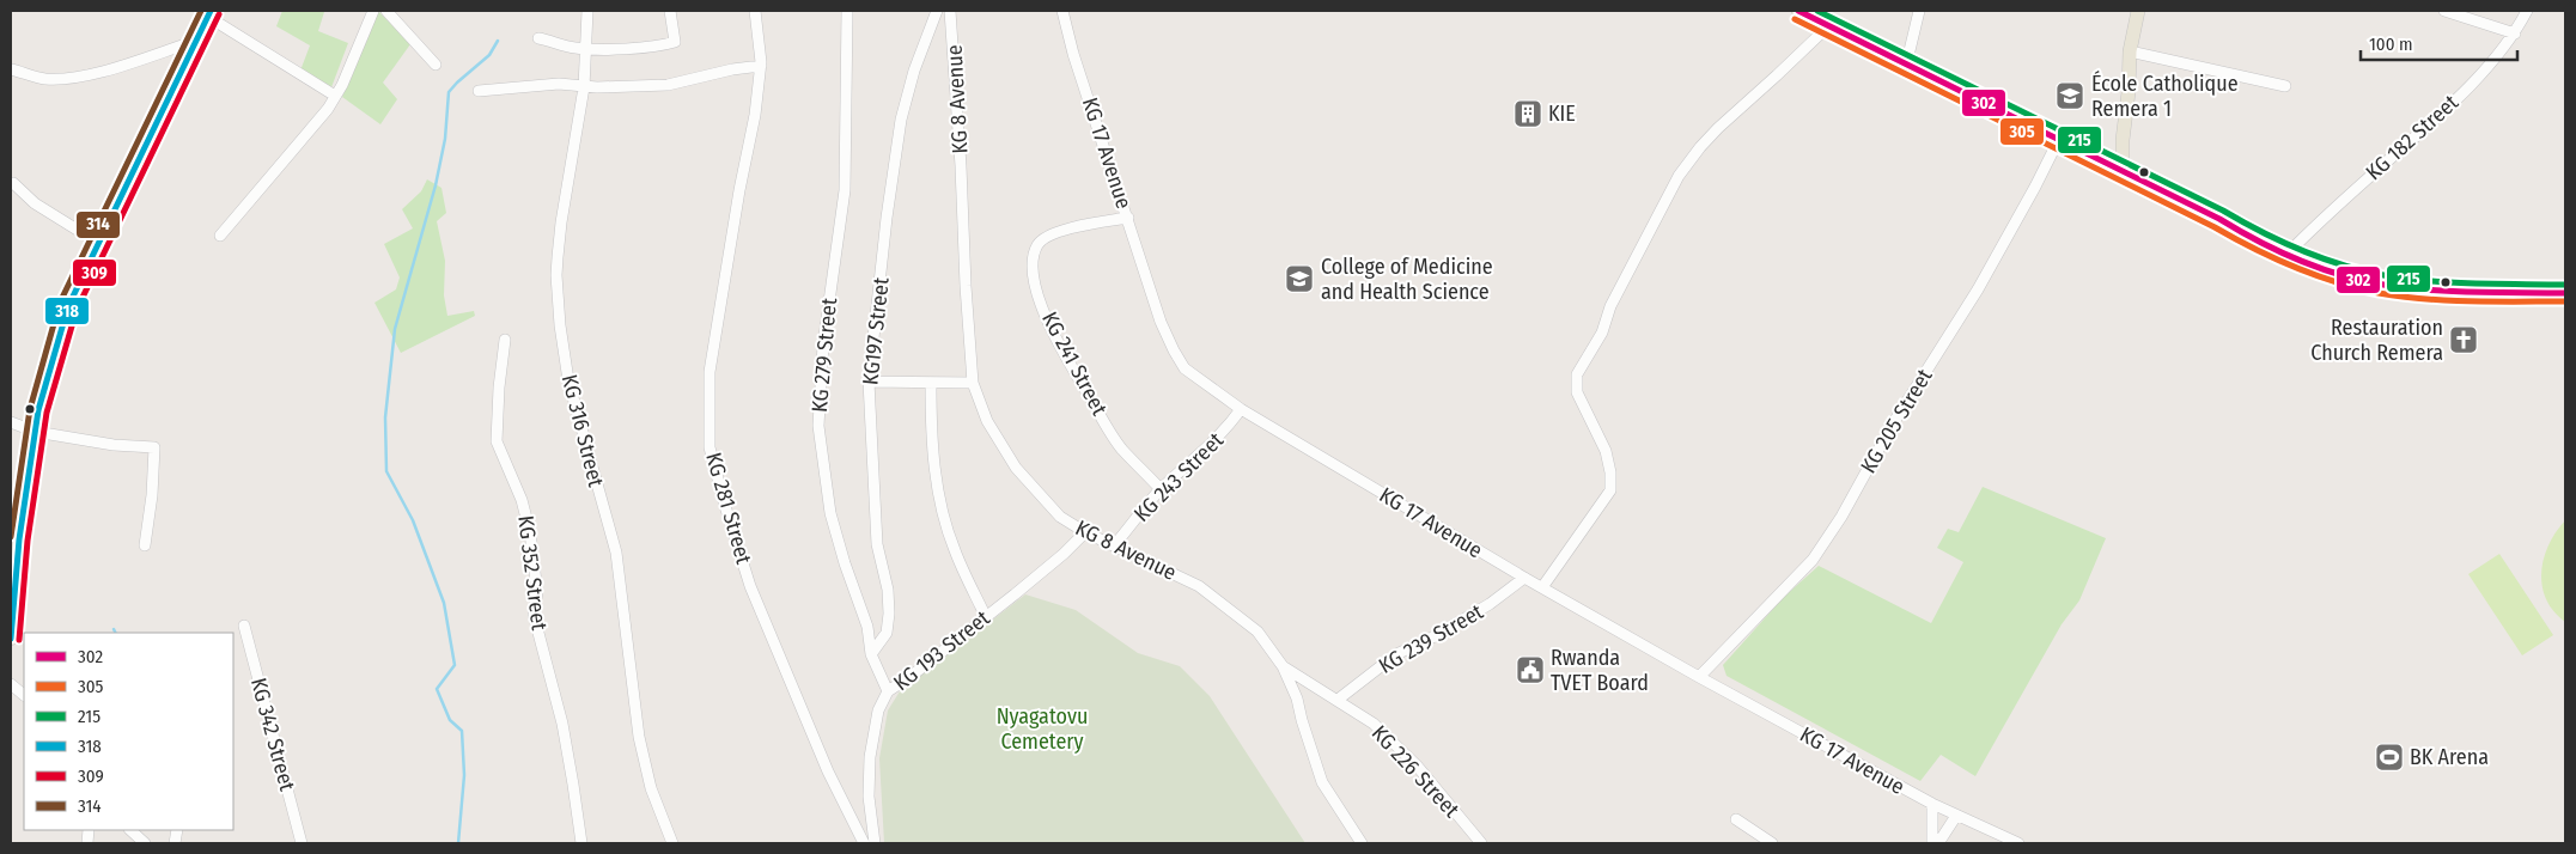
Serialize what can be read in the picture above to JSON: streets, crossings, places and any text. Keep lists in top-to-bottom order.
{
  "streets": {
    "street": [
      "KG 8 Avenue",
      "KG 182 Street",
      "KG 17 Avenue",
      "KG197 Street",
      "KG 279 Street",
      "KG 241 Street",
      "KG 205 Street",
      "KG 316 Street",
      "KG 243 Street",
      "KG 281 Street",
      "KG 352 Street",
      "KG 239 Street",
      "KG 193 Street",
      "KG 342 Street",
      "KG 226 Street"
    ]
  },
  "crossings": [
    ["KG 8 Avenue", "KG 243 Street"],
    ["KG 8 Avenue", "KG 193 Street"],
    ["KG 8 Avenue", "KG 226 Street"],
    ["KG 17 Avenue", "KG 241 Street"],
    ["KG 17 Avenue", "KG 205 Street"],
    ["KG 17 Avenue", "KG 243 Street"],
    ["KG 17 Avenue", "KG 239 Street"],
    ["KG197 Street", "KG 279 Street"],
    ["KG 279 Street", "KG 193 Street"],
    ["KG 241 Street", "KG 243 Street"],
    ["KG 239 Street", "KG 226 Street"]
  ],
  "parks": ["Nyagatovu Cemetery"],
  "places": {
    "school or university": ["École Catholique Remera 1", "College of Medicine and Health Science"],
    "building": ["KIE"],
    "church": ["Restauration Church Remera"],
    "public building": ["Rwanda TVET Board"],
    "sports": ["BK Arena"]
  },
  "lines": [
    "transit line 302",
    "transit line 215",
    "transit line 318",
    "transit line 314",
    "transit line 309",
    "transit line 305"
  ],
  "legend": [
    "302",
    "305",
    "215",
    "318",
    "309",
    "314"
  ],
  "scale_bar": "100 m"
}
